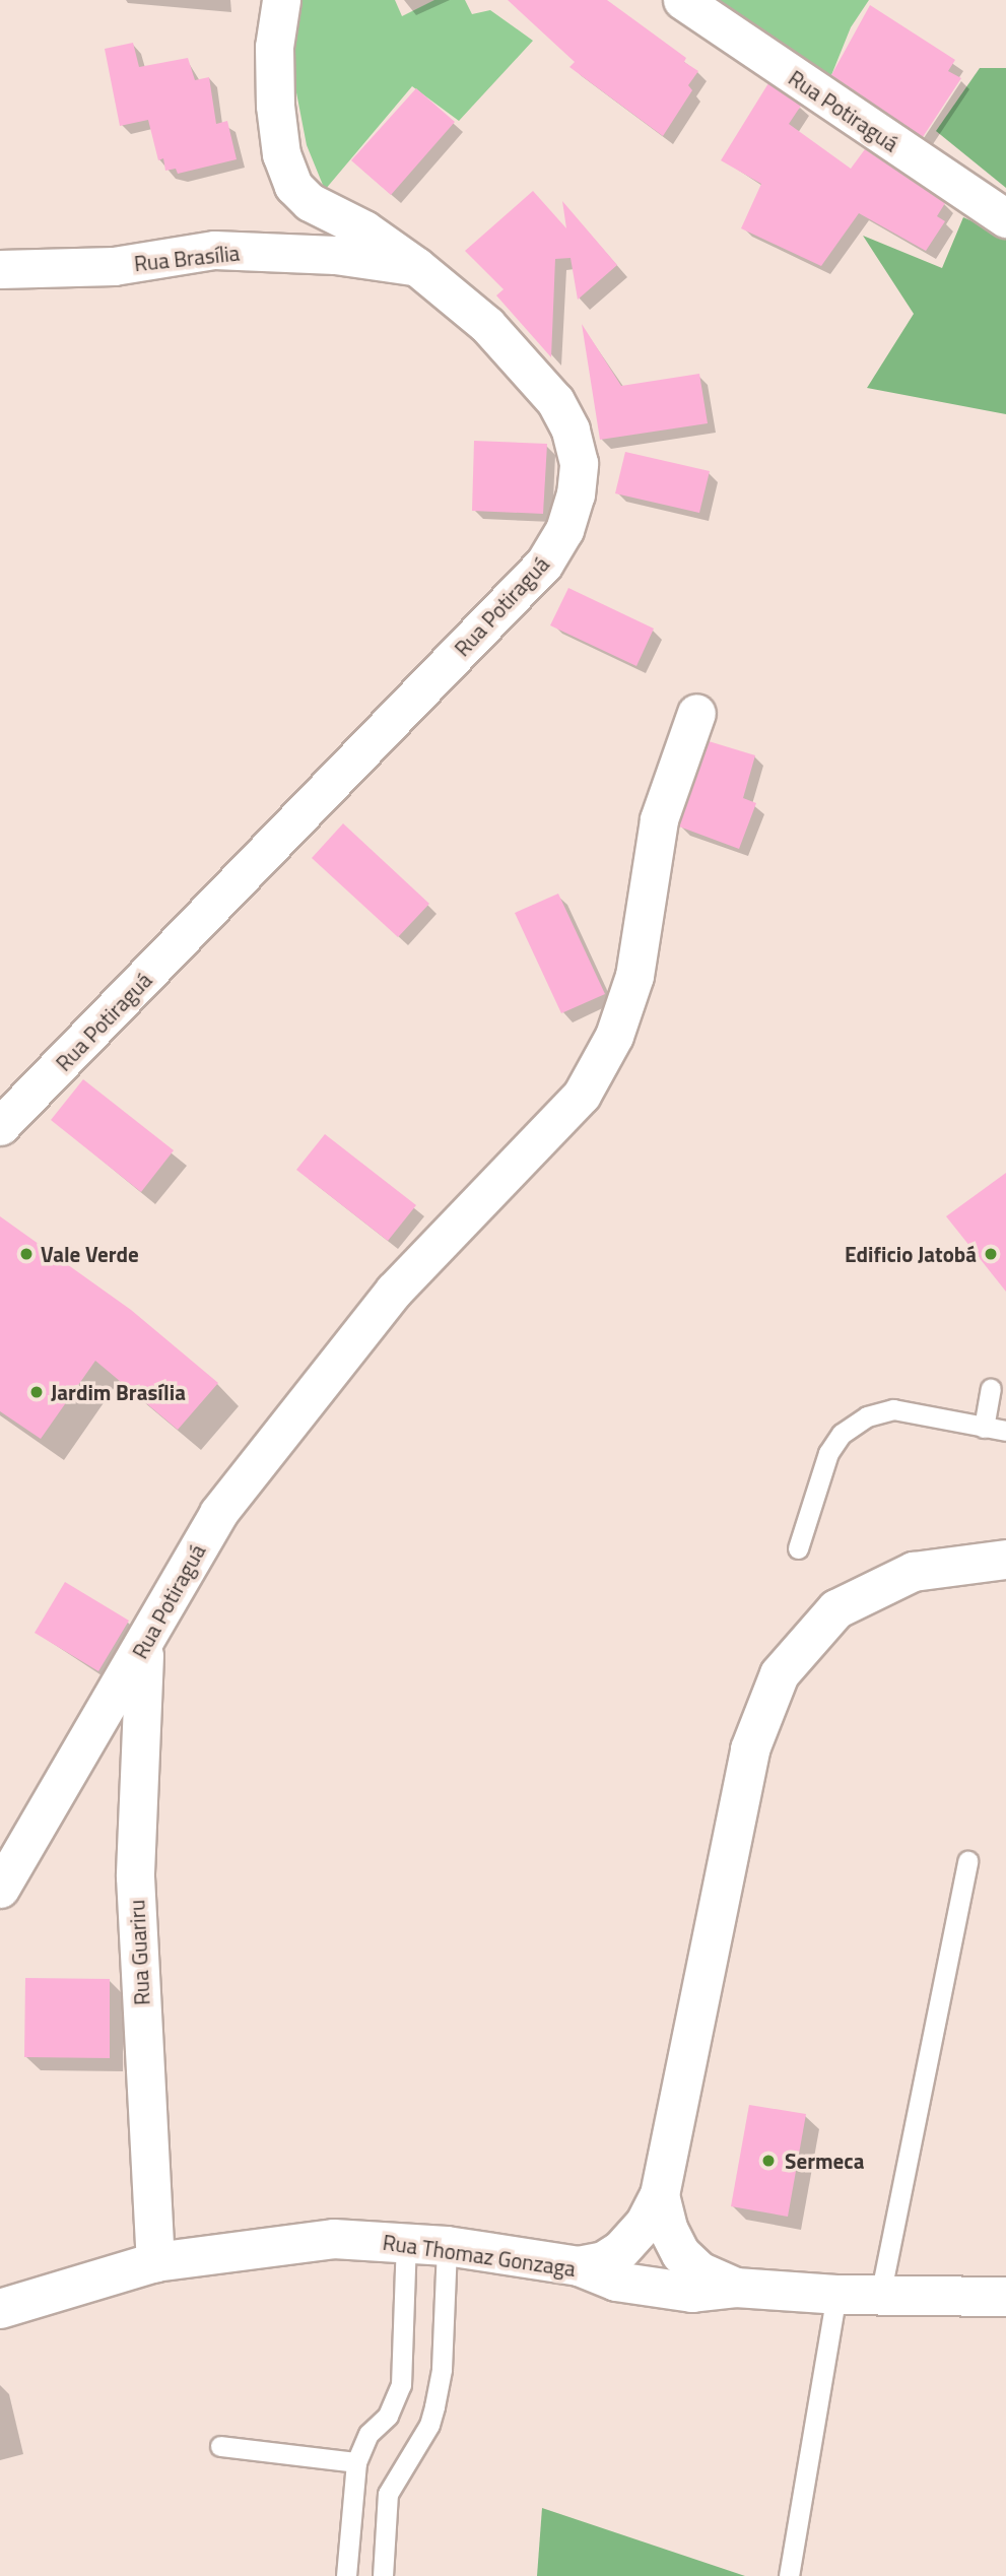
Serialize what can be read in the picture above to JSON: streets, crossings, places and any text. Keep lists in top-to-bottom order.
{
  "streets": {
    "main road": ["Rua Thomaz Gonzaga"],
    "street": ["Rua Potiraguá", "Rua Brasília", "Rua Guariru"]
  },
  "crossings": [
    ["Rua Potiraguá", "Rua Brasília"],
    ["Rua Potiraguá", "Rua Guariru"],
    ["Rua Guariru", "Rua Thomaz Gonzaga"]
  ],
  "places": [
    "Vale Verde",
    "Edificio Jatobá",
    "Jardim Brasília",
    "Sermeca"
  ]
}
